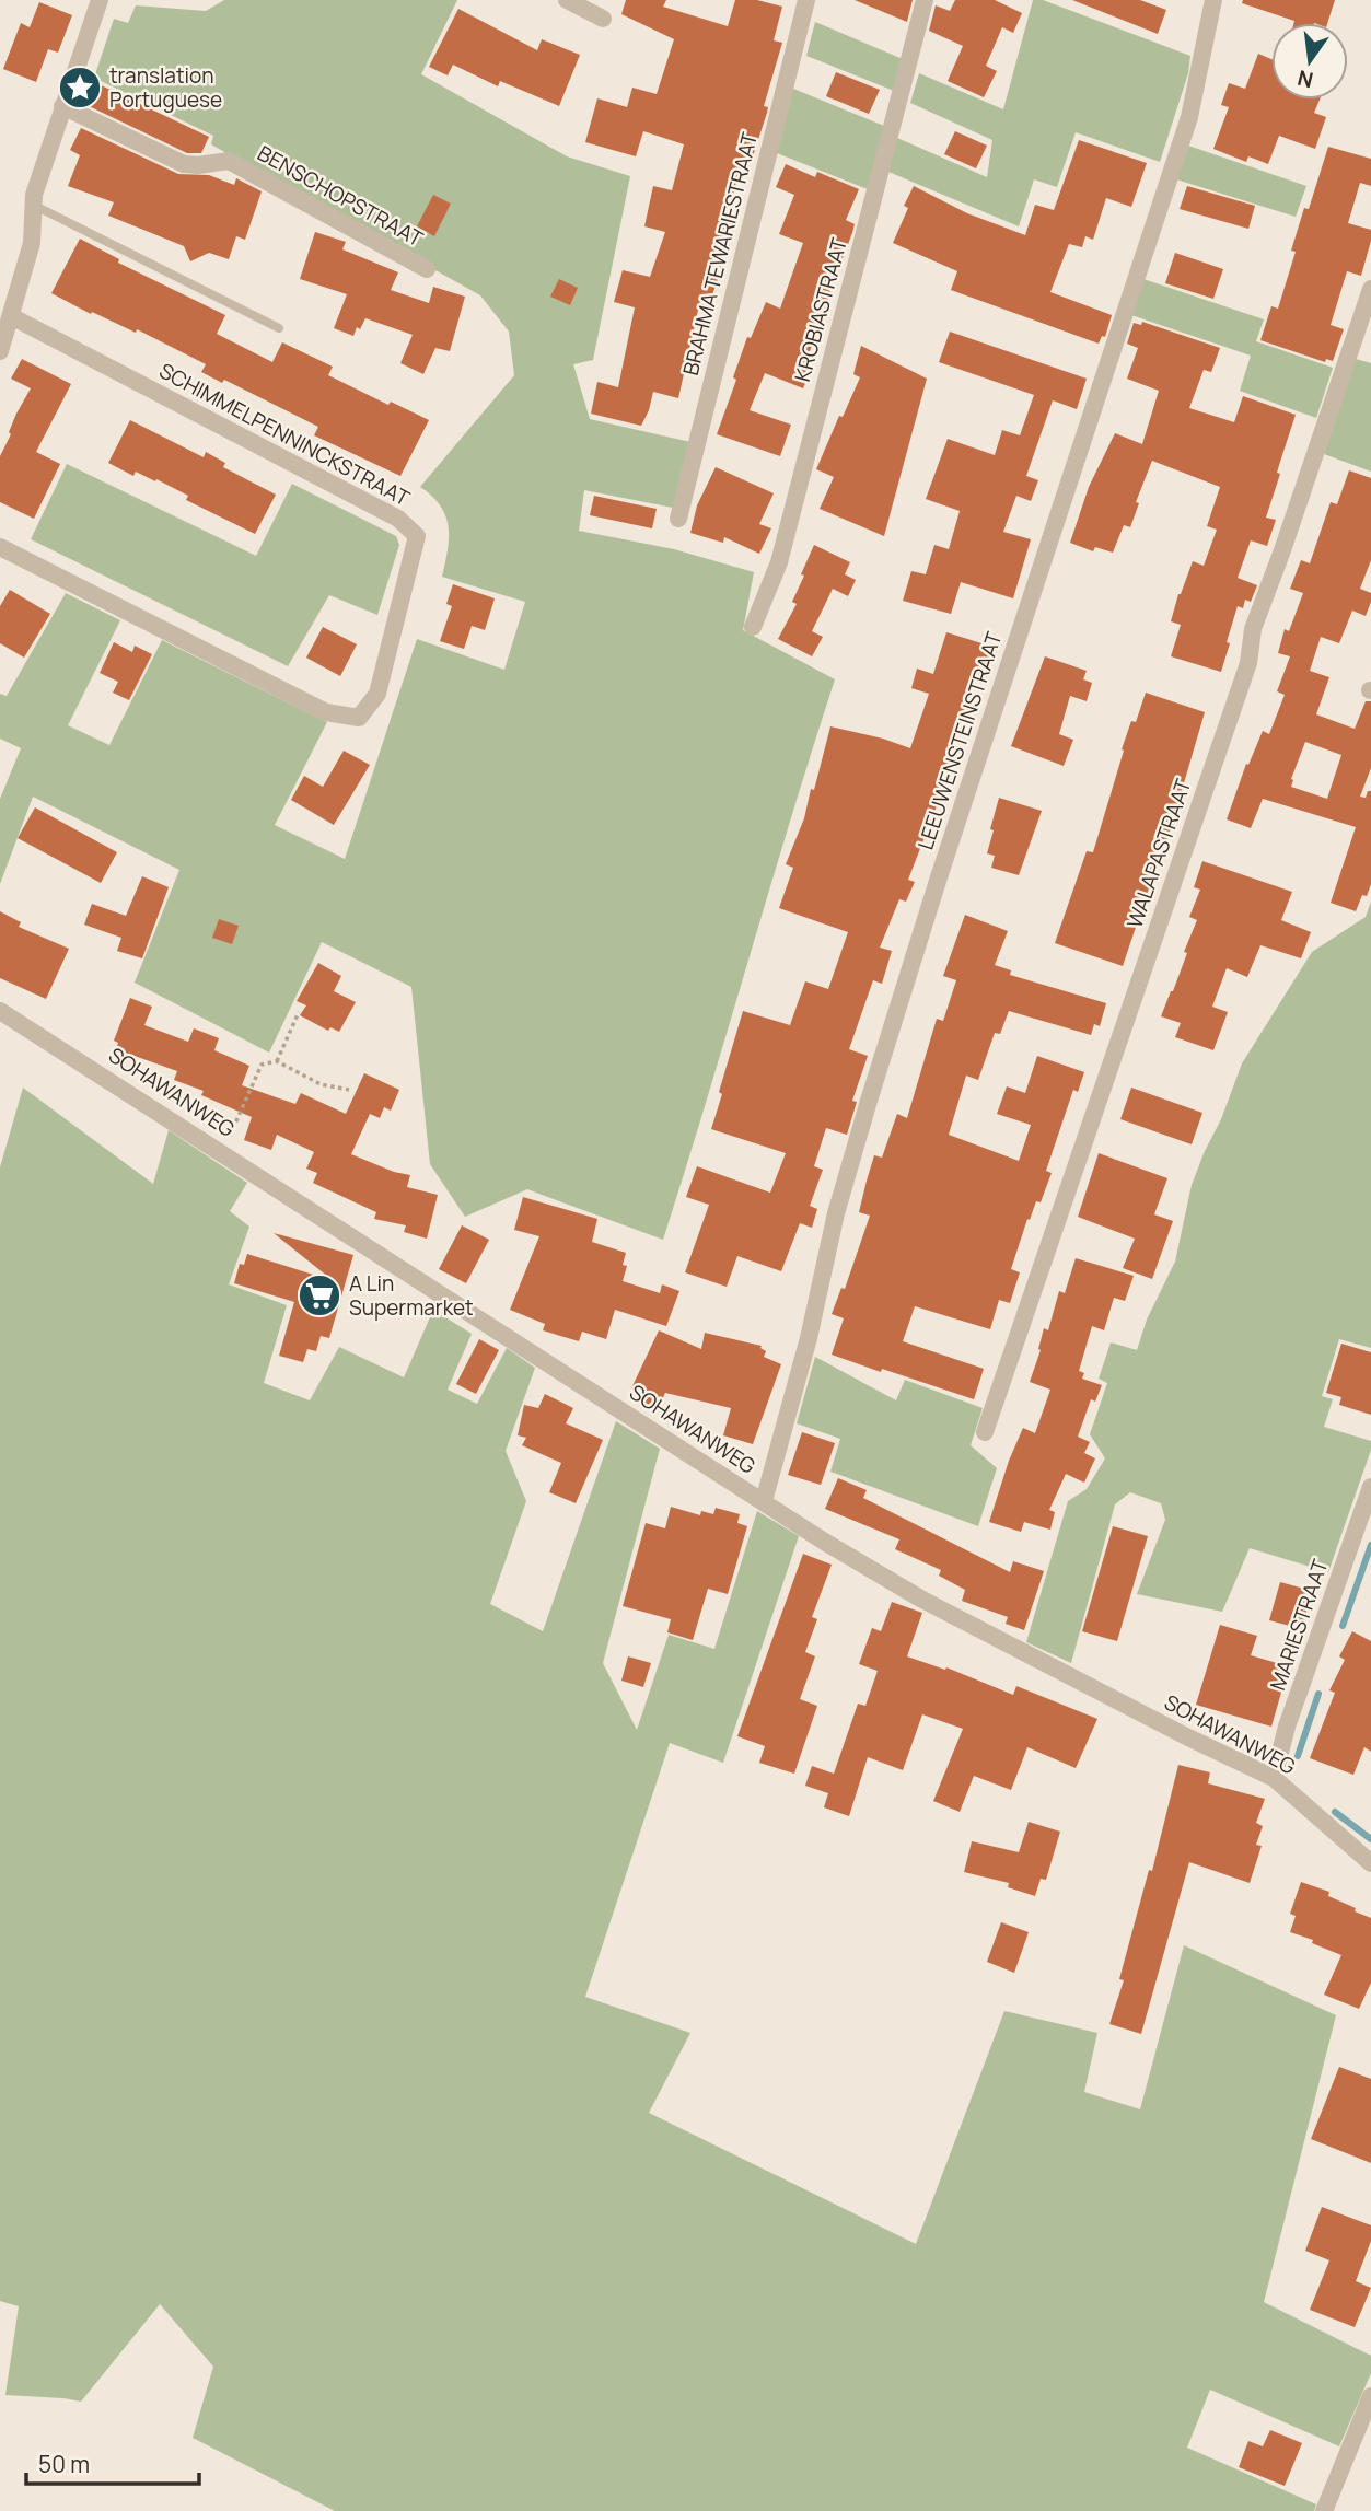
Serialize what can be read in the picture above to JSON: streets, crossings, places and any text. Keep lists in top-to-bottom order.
{
  "streets": {
    "street": [
      "BENSCHOPSTRAAT",
      "BRAHMA TEWARIESTRAAT",
      "KROBIASTRAAT",
      "SCHIMMELPENNINCKSTRAAT",
      "LEEUWENSTEINSTRAAT",
      "WALAPASTRAAT",
      "SOHAWANWEG",
      "MARIESTRAAT"
    ]
  },
  "crossings": [
    ["LEEUWENSTEINSTRAAT", "SOHAWANWEG"],
    ["SOHAWANWEG", "MARIESTRAAT"]
  ],
  "places": {
    "place": ["translation Portuguese"],
    "supermarket": ["A Lin Supermarket"]
  },
  "scale_bar": "50 m",
  "north": "bottom"
}
